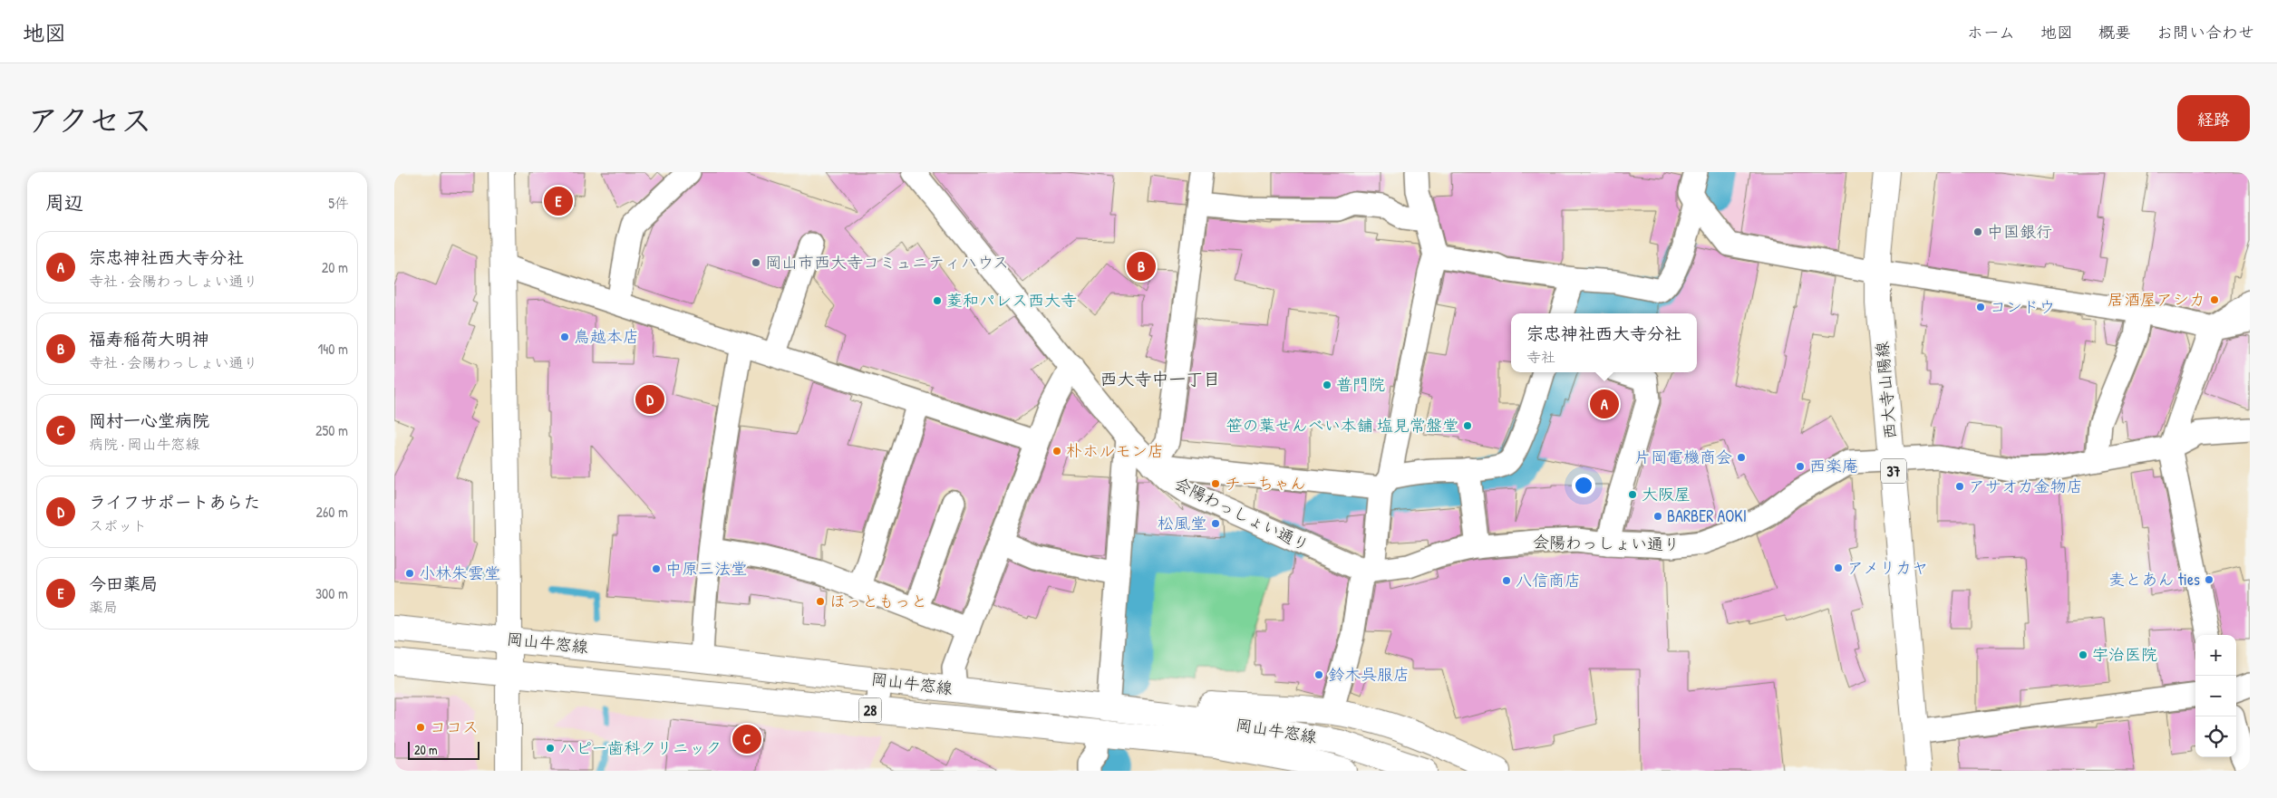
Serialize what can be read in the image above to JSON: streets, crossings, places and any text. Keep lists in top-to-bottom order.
{
  "streets": {
    "main road": [
      "西大寺山陽線",
      "37",
      "岡山牛窓線",
      "28"
    ],
    "street": ["会陽わっしょい通り"]
  },
  "crossings": [
    ["西大寺山陽線", "会陽わっしょい通り"]
  ],
  "districts": ["西大寺中一丁目"],
  "places": [
    "中国銀行",
    "岡山市西大寺コミュニティハウス",
    "居酒屋アシカ",
    "菱和パレス西大寺",
    "コンドウ",
    "鳥越本店",
    "普門院",
    "笹の葉せんべい本舗 塩見常盤堂",
    "朴ホルモン店",
    "片岡電機商会",
    "西楽庵",
    "チーちゃん",
    "アサオカ金物店",
    "大阪屋",
    "BARBER AOKI",
    "松風堂",
    "アメリカヤ",
    "中原三法堂",
    "小林朱雲堂",
    "麦とあん ties",
    "八信商店",
    "ほっともっと",
    "宇治医院",
    "鈴木呉服店",
    "ココス",
    "ハピー歯科クリニック"
  ],
  "scale_bar": "20 m",
  "page": {
    "header": "地図",
    "nav": [
      "ホーム",
      "地図",
      "概要",
      "お問い合わせ"
    ],
    "title": "アクセス",
    "buttons": "経路",
    "heading": ["周辺", "5件"],
    "pins": [
      "E",
      "B",
      "D",
      "A",
      "C"
    ],
    "list": [
      {
        "mark": "A",
        "name": "宗忠神社西大寺分社",
        "note": "寺社 · 会陽わっしょい通り",
        "value": "20 m"
      },
      {
        "mark": "B",
        "name": "福寿稲荷大明神",
        "note": "寺社 · 会陽わっしょい通り",
        "value": "140 m"
      },
      {
        "mark": "C",
        "name": "岡村一心堂病院",
        "note": "病院 · 岡山牛窓線",
        "value": "250 m"
      },
      {
        "mark": "D",
        "name": "ライフサポートあらた",
        "note": "スポット",
        "value": "260 m"
      },
      {
        "mark": "E",
        "name": "今田薬局",
        "note": "薬局",
        "value": "300 m"
      }
    ],
    "popup": ["宗忠神社西大寺分社", "寺社"],
    "map_buttons": ["+", "−"],
    "scale": "20 m"
  }
}
